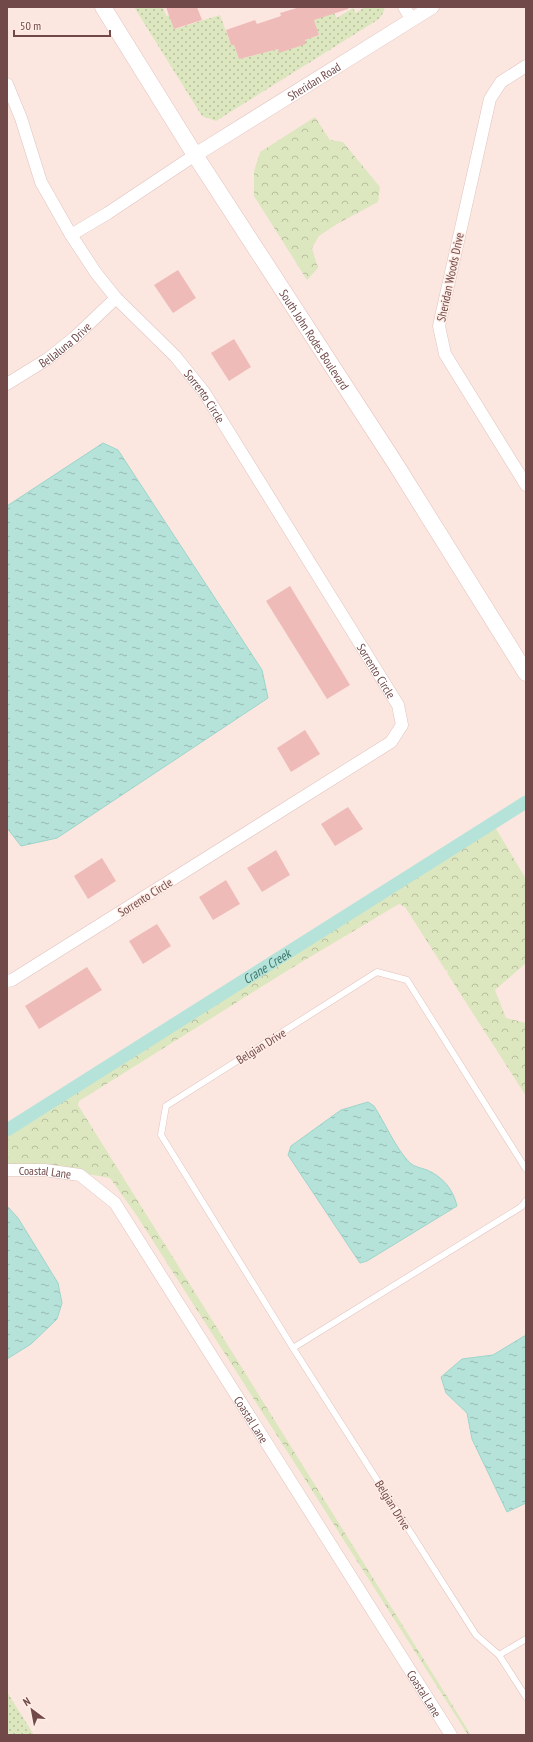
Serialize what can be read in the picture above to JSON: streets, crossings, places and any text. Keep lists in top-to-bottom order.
{
  "streets": {
    "main road": ["South John Rodes Boulevard"],
    "street": [
      "Sheridan Road",
      "Sheridan Woods Drive",
      "Bellaluna Drive",
      "Sorrento Circle",
      "Coastal Lane"
    ],
    "lane": ["Belgian Drive"]
  },
  "crossings": [
    ["Sheridan Road", "South John Rodes Boulevard"],
    ["Bellaluna Drive", "Sorrento Circle"]
  ],
  "water": ["Crane Creek"],
  "scale_bar": "50 m",
  "north": "top left"
}
